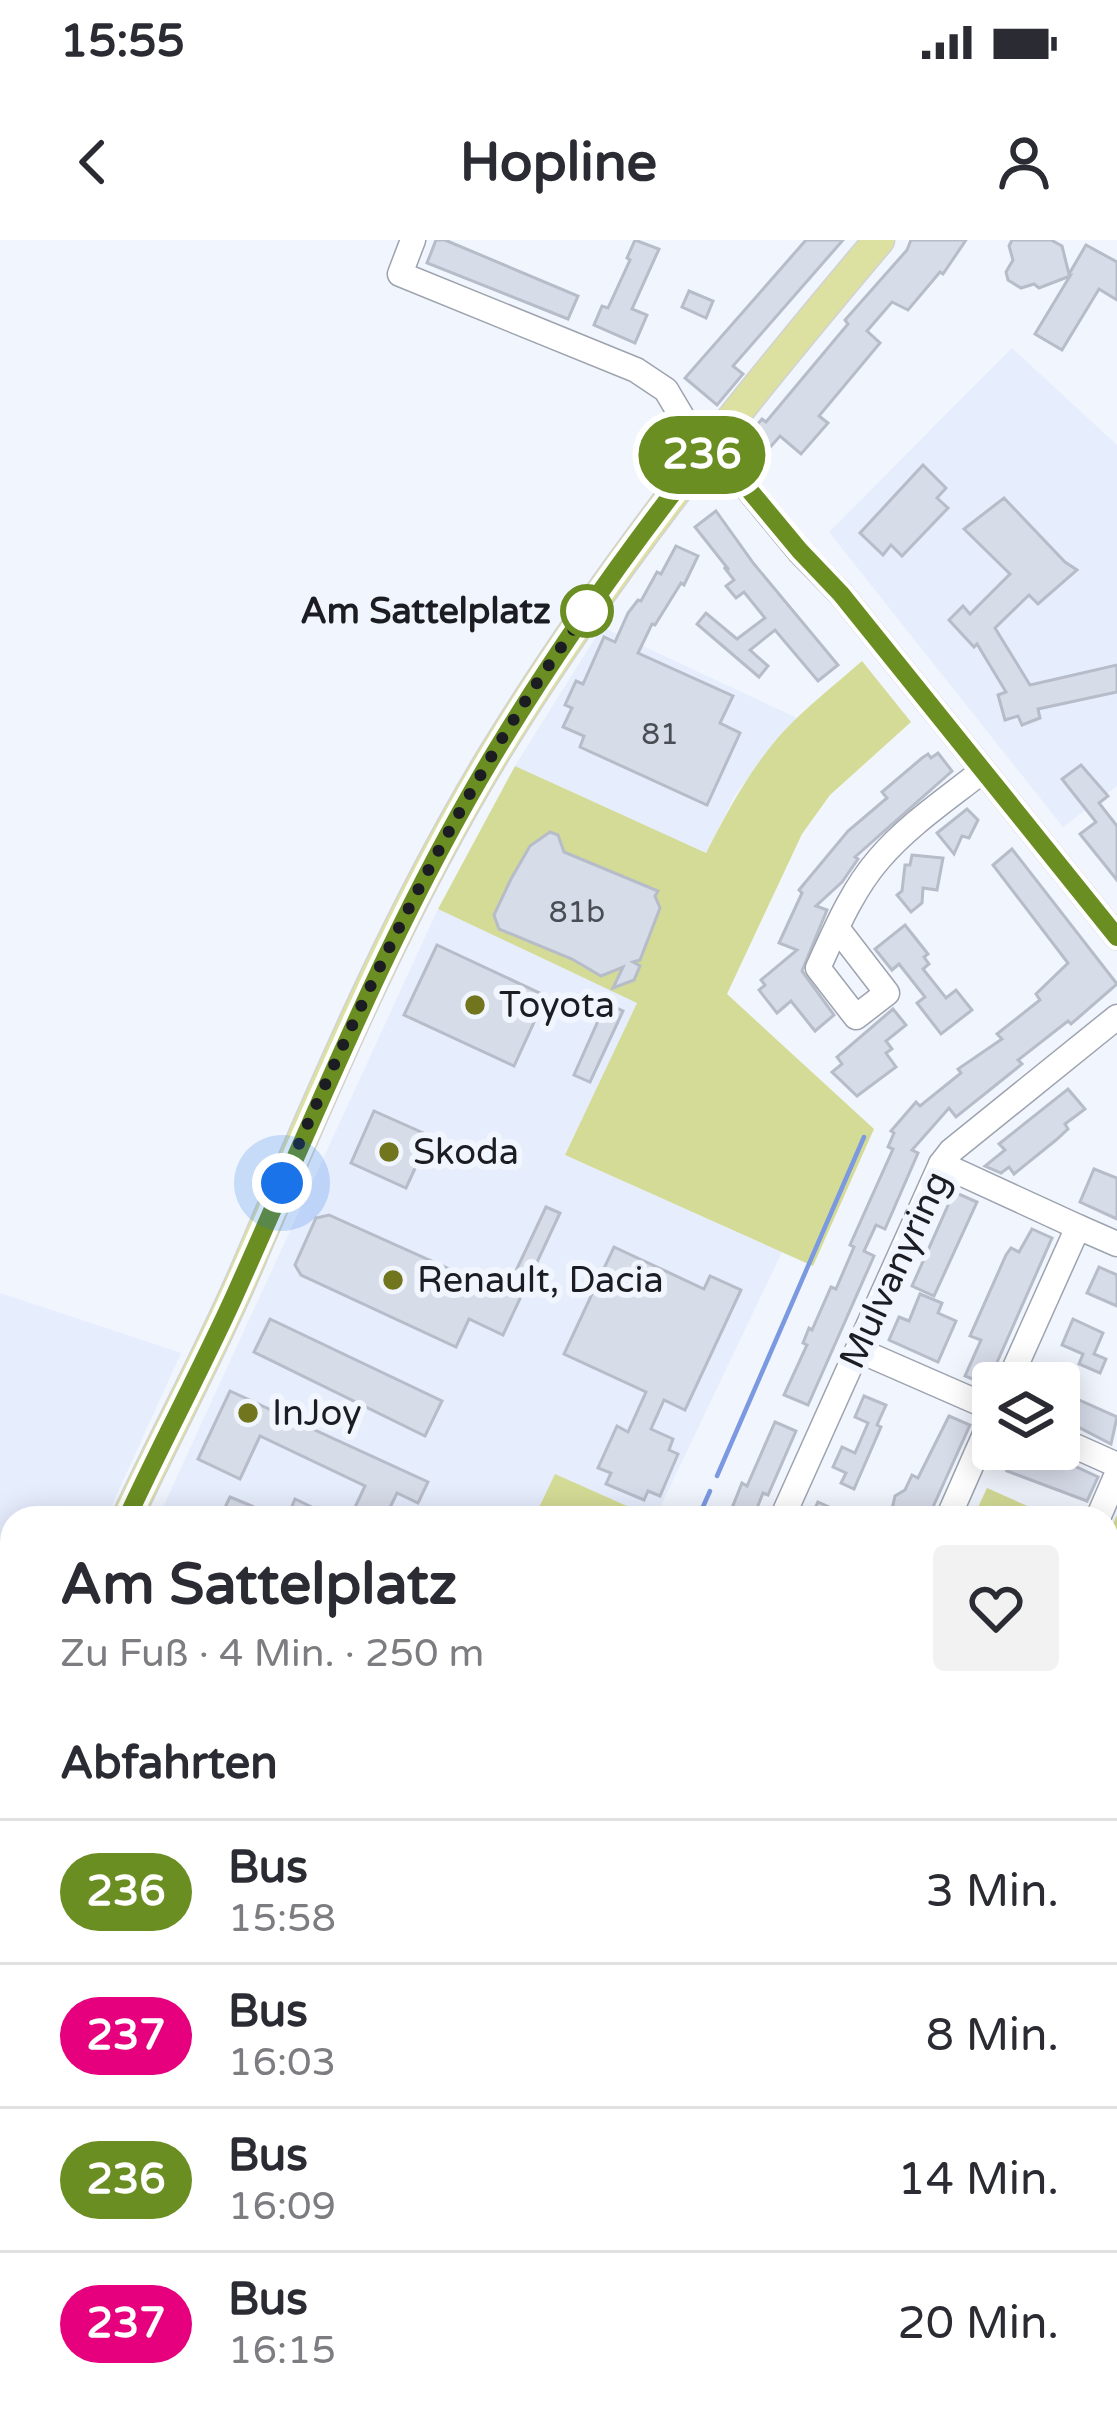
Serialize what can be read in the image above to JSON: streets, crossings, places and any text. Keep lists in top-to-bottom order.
{
  "streets": {
    "street": ["Mulvanyring"]
  },
  "places": [
    "Am Sattelplatz",
    "Toyota",
    "Skoda",
    "Renault, Dacia",
    "InJoy"
  ],
  "lines": ["bus line 236"],
  "house_numbers": ["81", "81b"],
  "page": {
    "status": "15:55",
    "header": "Hopline",
    "on_map": "236",
    "heading": [
      ["Am Sattelplatz", "Zu Fuß · 4 Min. · 250 m"],
      "Abfahrten"
    ],
    "list": [
      {
        "mark": "236",
        "name": "Bus",
        "note": "15:58",
        "value": "3 Min."
      },
      {
        "mark": "237",
        "name": "Bus",
        "note": "16:03",
        "value": "8 Min."
      },
      {
        "mark": "236",
        "name": "Bus",
        "note": "16:09",
        "value": "14 Min."
      },
      {
        "mark": "237",
        "name": "Bus",
        "note": "16:15",
        "value": "20 Min."
      }
    ]
  }
}
